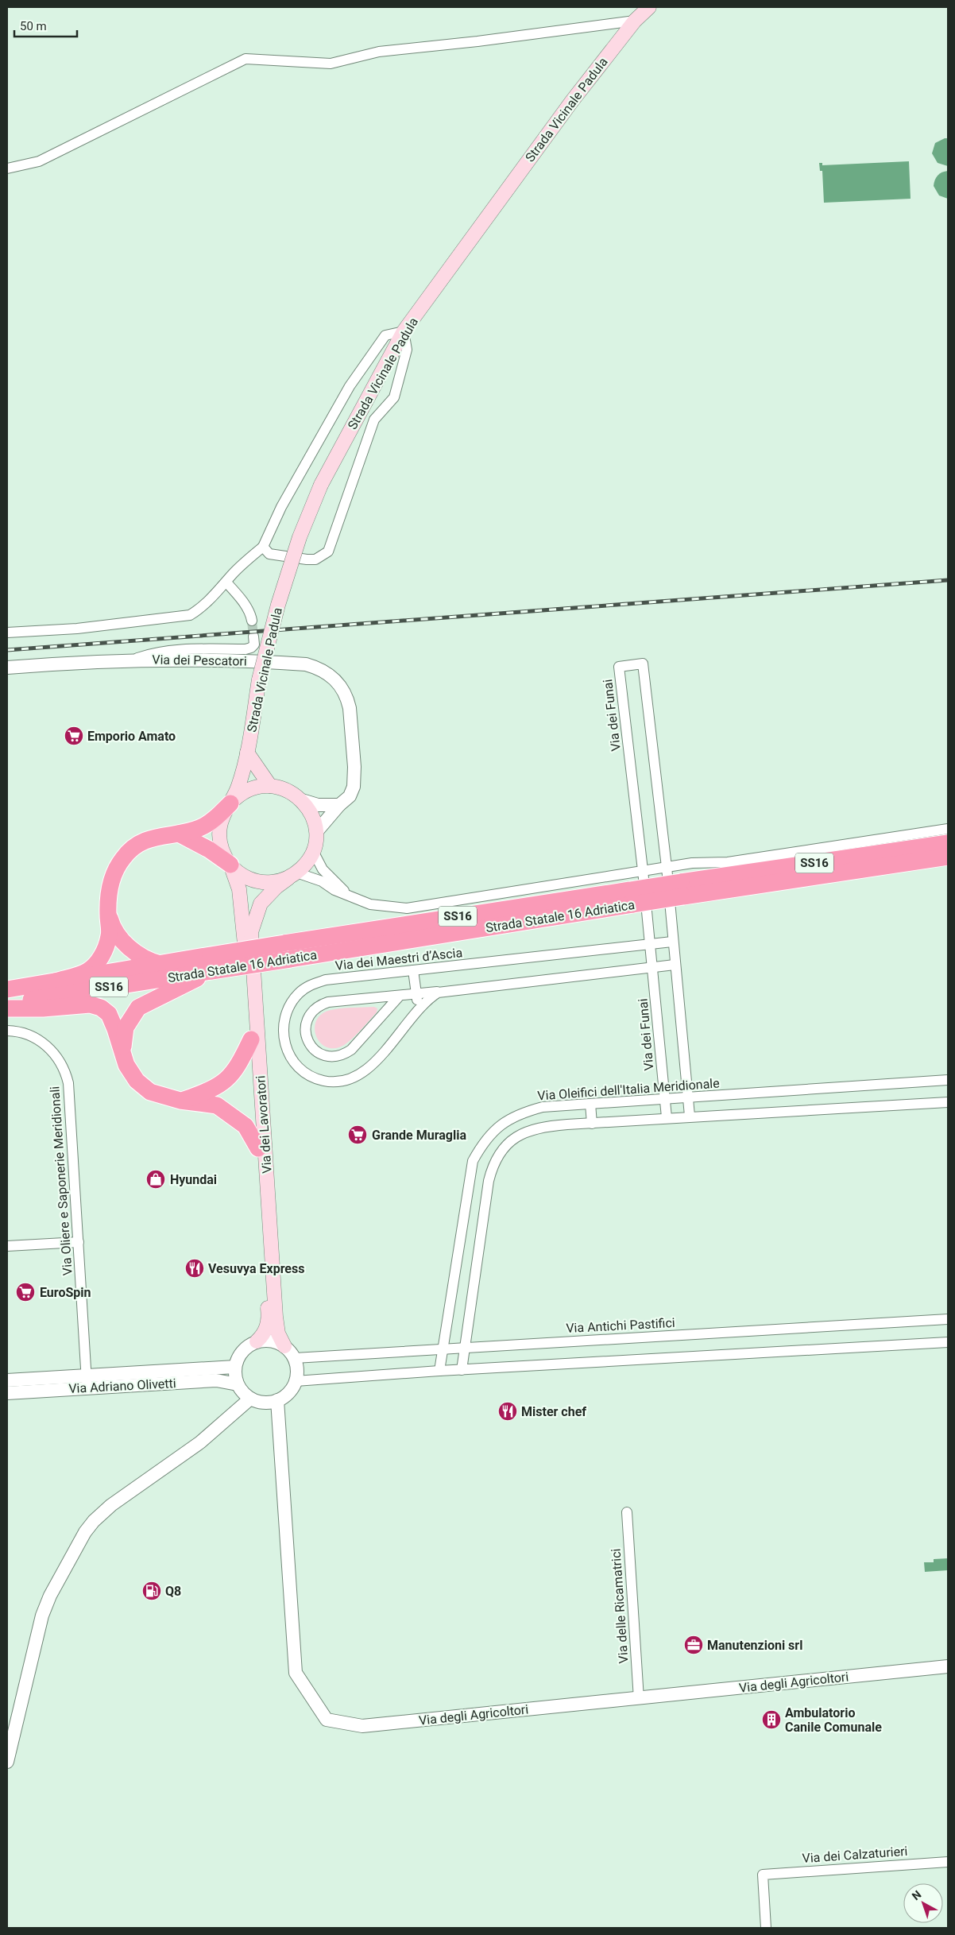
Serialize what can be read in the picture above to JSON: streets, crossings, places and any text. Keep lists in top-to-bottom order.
{
  "streets": {
    "highway": ["SS16", "Strada Statale 16 Adriatica"],
    "main road": ["Strada Vicinale Padula", "Via dei Lavoratori"],
    "street": [
      "Via dei Pescatori",
      "Via dei Funai",
      "Via dei Maestri d’Ascia",
      "Via Oleifici dell'Italia Meridionale",
      "Via Oliere e Saponerie Meridionali",
      "Via Antichi Pastifici",
      "Via Adriano Olivetti",
      "Via delle Ricamatrici",
      "Via degli Agricoltori",
      "Via dei Calzaturieri"
    ]
  },
  "crossings": [
    ["Strada Vicinale Padula", "Via dei Pescatori"],
    ["Strada Vicinale Padula", "Via dei Lavoratori"],
    ["Via dei Funai", "Via dei Maestri d’Ascia"],
    ["Via dei Funai", "Via Oleifici dell'Italia Meridionale"],
    ["Via Oleifici dell'Italia Meridionale", "Via Antichi Pastifici"],
    ["Via Oliere e Saponerie Meridionali", "Via Adriano Olivetti"],
    ["Via Antichi Pastifici", "Via Adriano Olivetti"],
    ["Via Antichi Pastifici", "Via degli Agricoltori"],
    ["Via Adriano Olivetti", "Via degli Agricoltori"],
    ["Via delle Ricamatrici", "Via degli Agricoltori"]
  ],
  "places": {
    "supermarket": ["Emporio Amato", "Grande Muraglia", "EuroSpin"],
    "shop": ["Hyundai"],
    "restaurant": ["Vesuvya Express", "Mister chef"],
    "fuel station": ["Q8"],
    "office": ["Manutenzioni srl"],
    "building": ["Ambulatorio Canile Comunale"]
  },
  "scale_bar": "50 m",
  "north": "top left"
}
